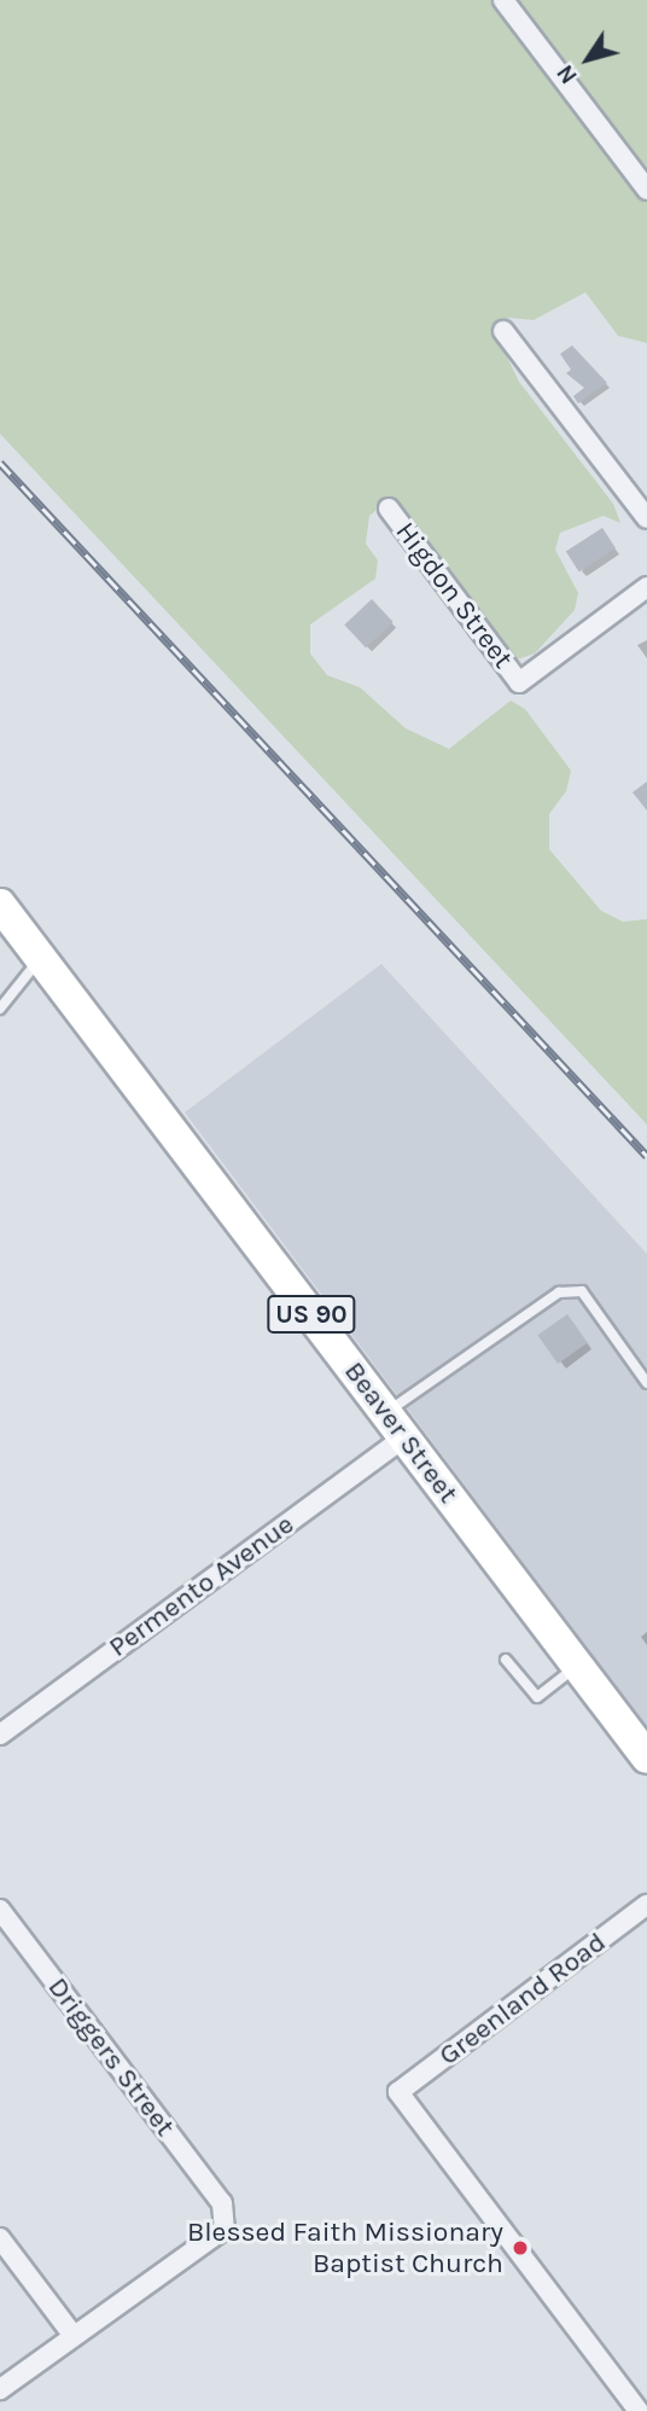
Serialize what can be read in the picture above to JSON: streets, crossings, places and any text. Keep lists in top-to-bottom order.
{
  "streets": {
    "main road": ["US 90", "Beaver Street"],
    "street": [
      "Higdon Street",
      "Permento Avenue",
      "Greenland Road",
      "Driggers Street"
    ]
  },
  "crossings": [
    ["Beaver Street", "Permento Avenue"]
  ],
  "places": ["Blessed Faith Missionary Baptist Church"],
  "north": "bottom left"
}
